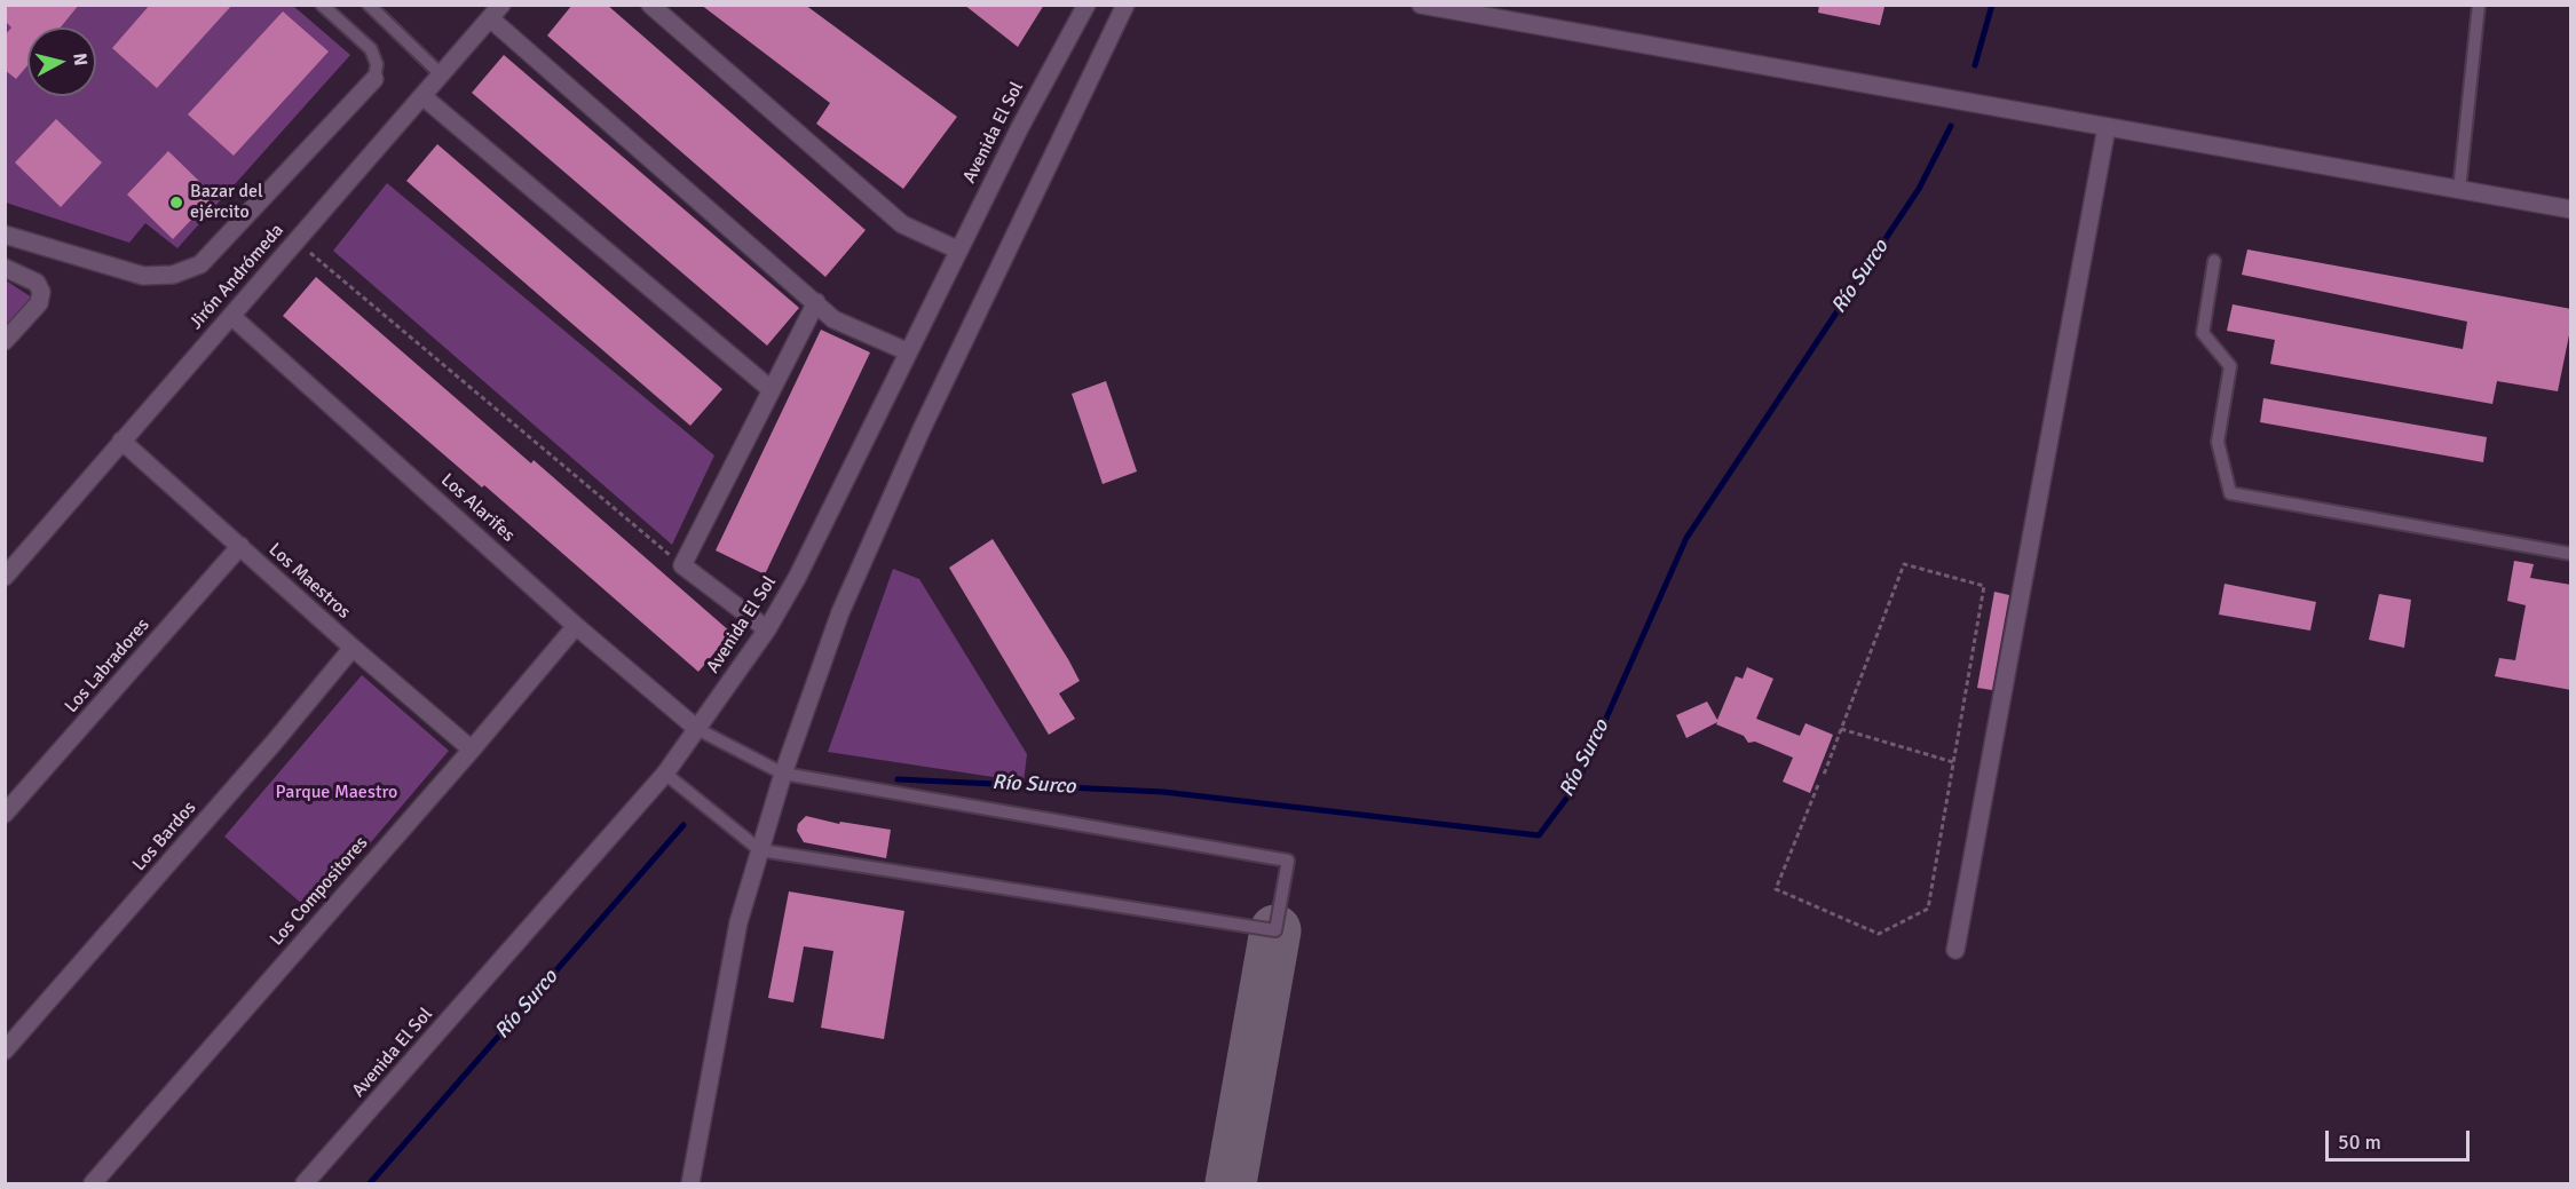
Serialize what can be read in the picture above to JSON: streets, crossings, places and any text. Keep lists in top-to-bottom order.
{
  "streets": {
    "street": [
      "Avenida El Sol",
      "Jirón Andrómeda",
      "Los Alarifes",
      "Los Maestros",
      "Los Labradores",
      "Los Bardos",
      "Los Compositores"
    ]
  },
  "crossings": [
    ["Avenida El Sol", "Los Alarifes"],
    ["Jirón Andrómeda", "Los Alarifes"],
    ["Jirón Andrómeda", "Los Maestros"],
    ["Los Alarifes", "Los Compositores"],
    ["Los Maestros", "Los Labradores"],
    ["Los Maestros", "Los Bardos"],
    ["Los Maestros", "Los Compositores"]
  ],
  "water": ["Río Surco"],
  "parks": ["Parque Maestro"],
  "places": ["Bazar del ejército"],
  "scale_bar": "50 m",
  "north": "right"
}
